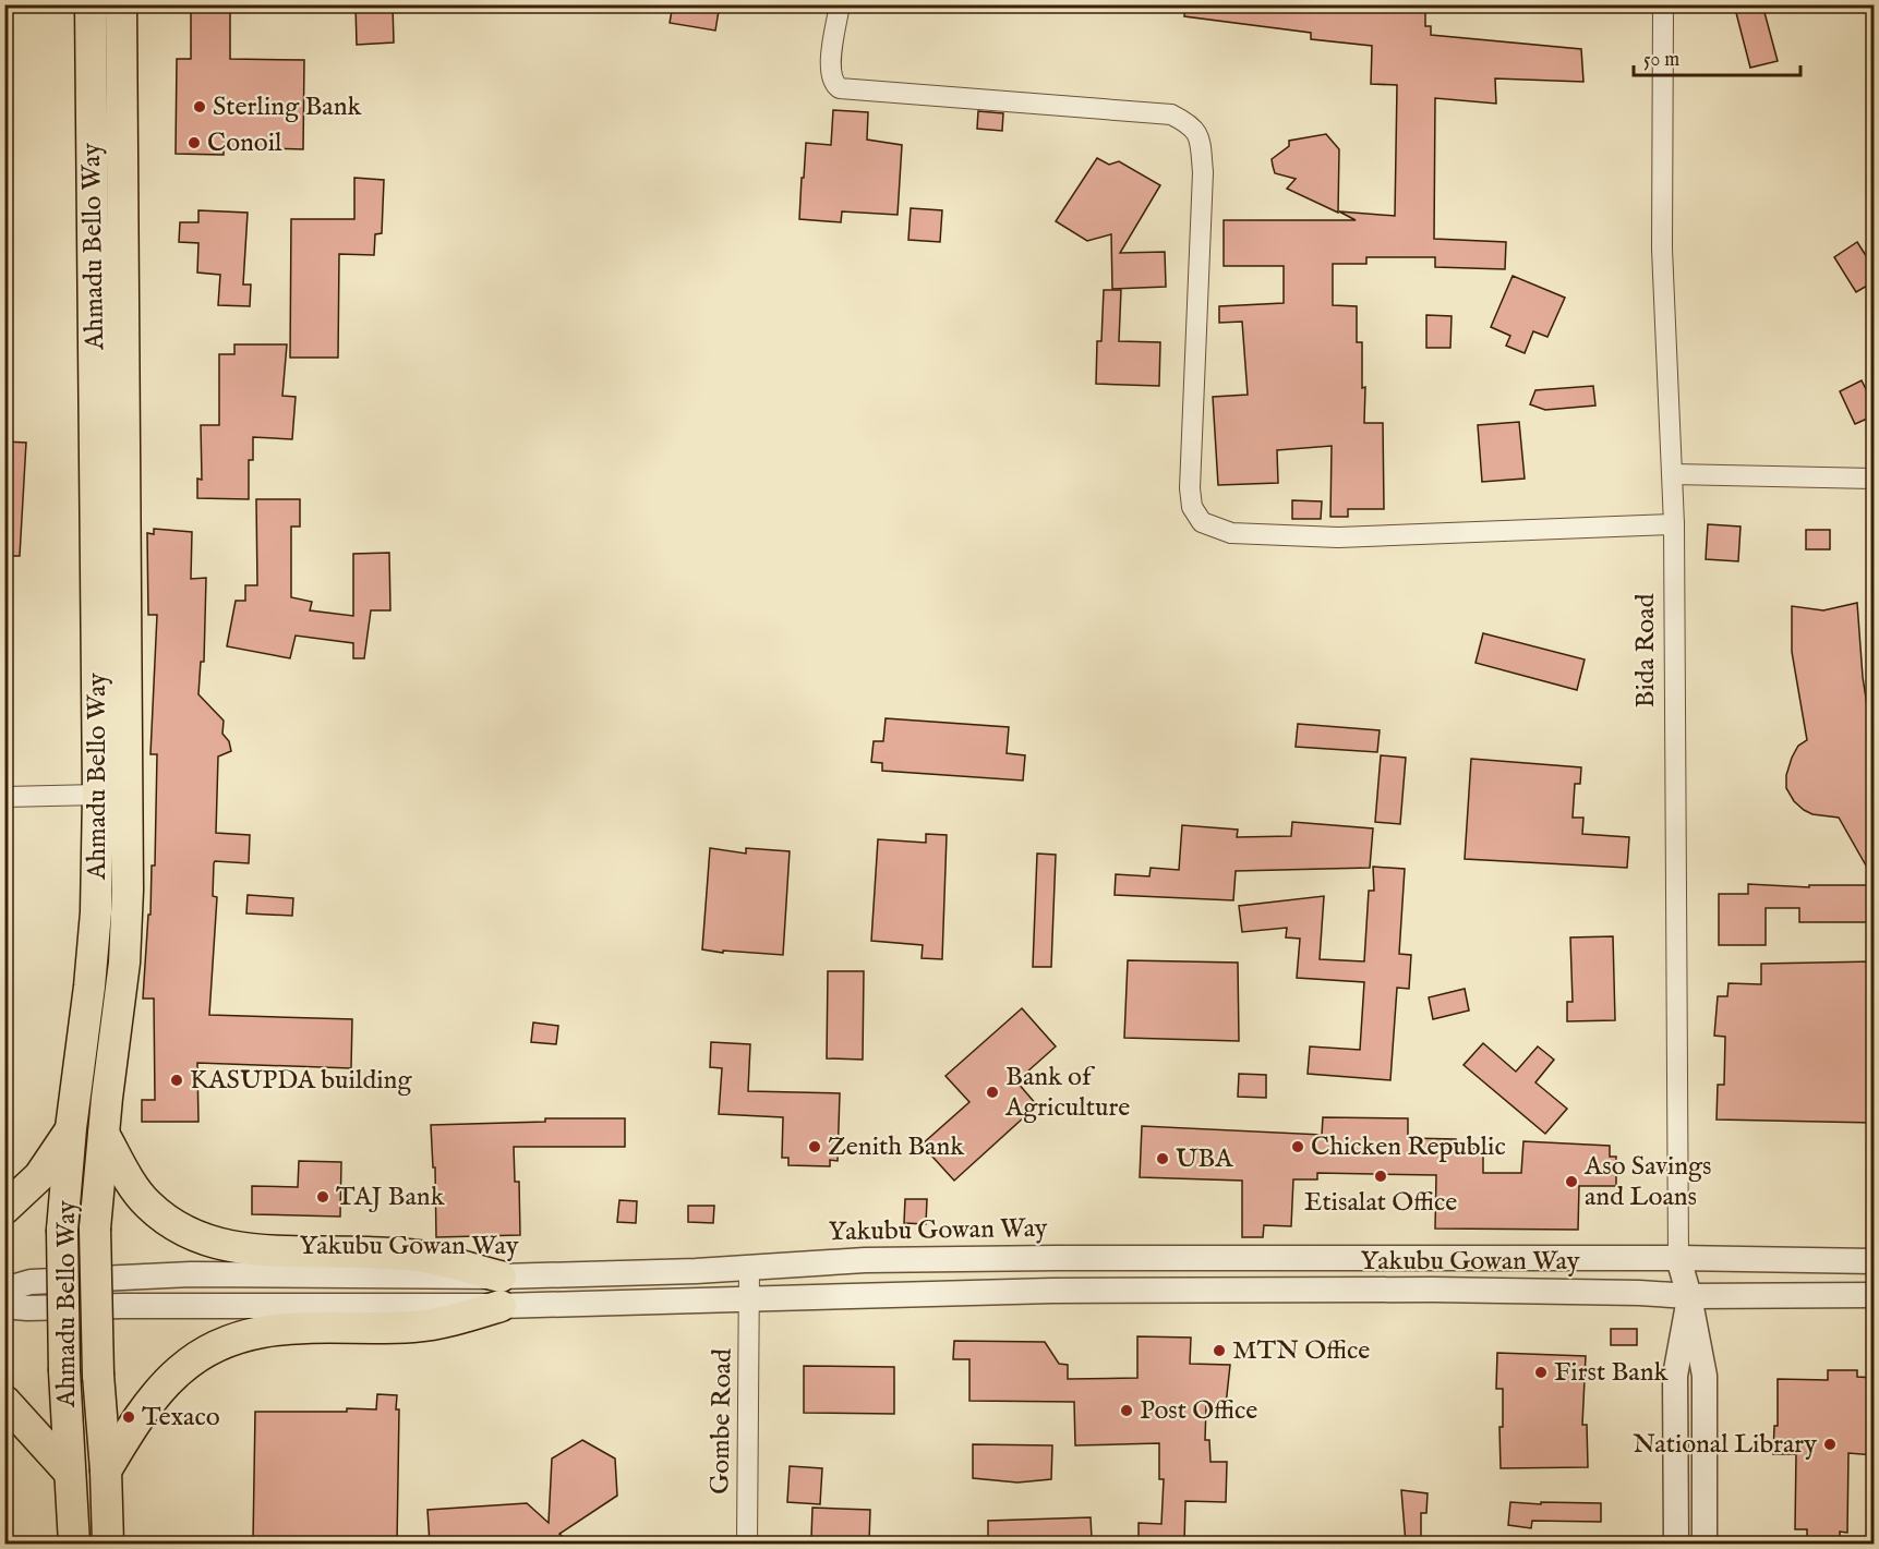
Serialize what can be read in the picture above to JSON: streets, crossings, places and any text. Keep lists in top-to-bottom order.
{
  "streets": {
    "main road": ["Ahmadu Bello Way"],
    "street": ["Bida Road", "Yakubu Gowan Way", "Gombe Road"]
  },
  "crossings": [
    ["Bida Road", "Yakubu Gowan Way"],
    ["Yakubu Gowan Way", "Gombe Road"]
  ],
  "places": [
    "Sterling Bank",
    "Conoil",
    "KASUPDA building",
    "Bank of Agriculture",
    "Zenith Bank",
    "Chicken Republic",
    "UBA",
    "Etisalat Office",
    "Aso Savings and Loans",
    "TAJ Bank",
    "MTN Office",
    "First Bank",
    "Post Office",
    "Texaco",
    "National Library"
  ],
  "scale_bar": "50 m"
}
